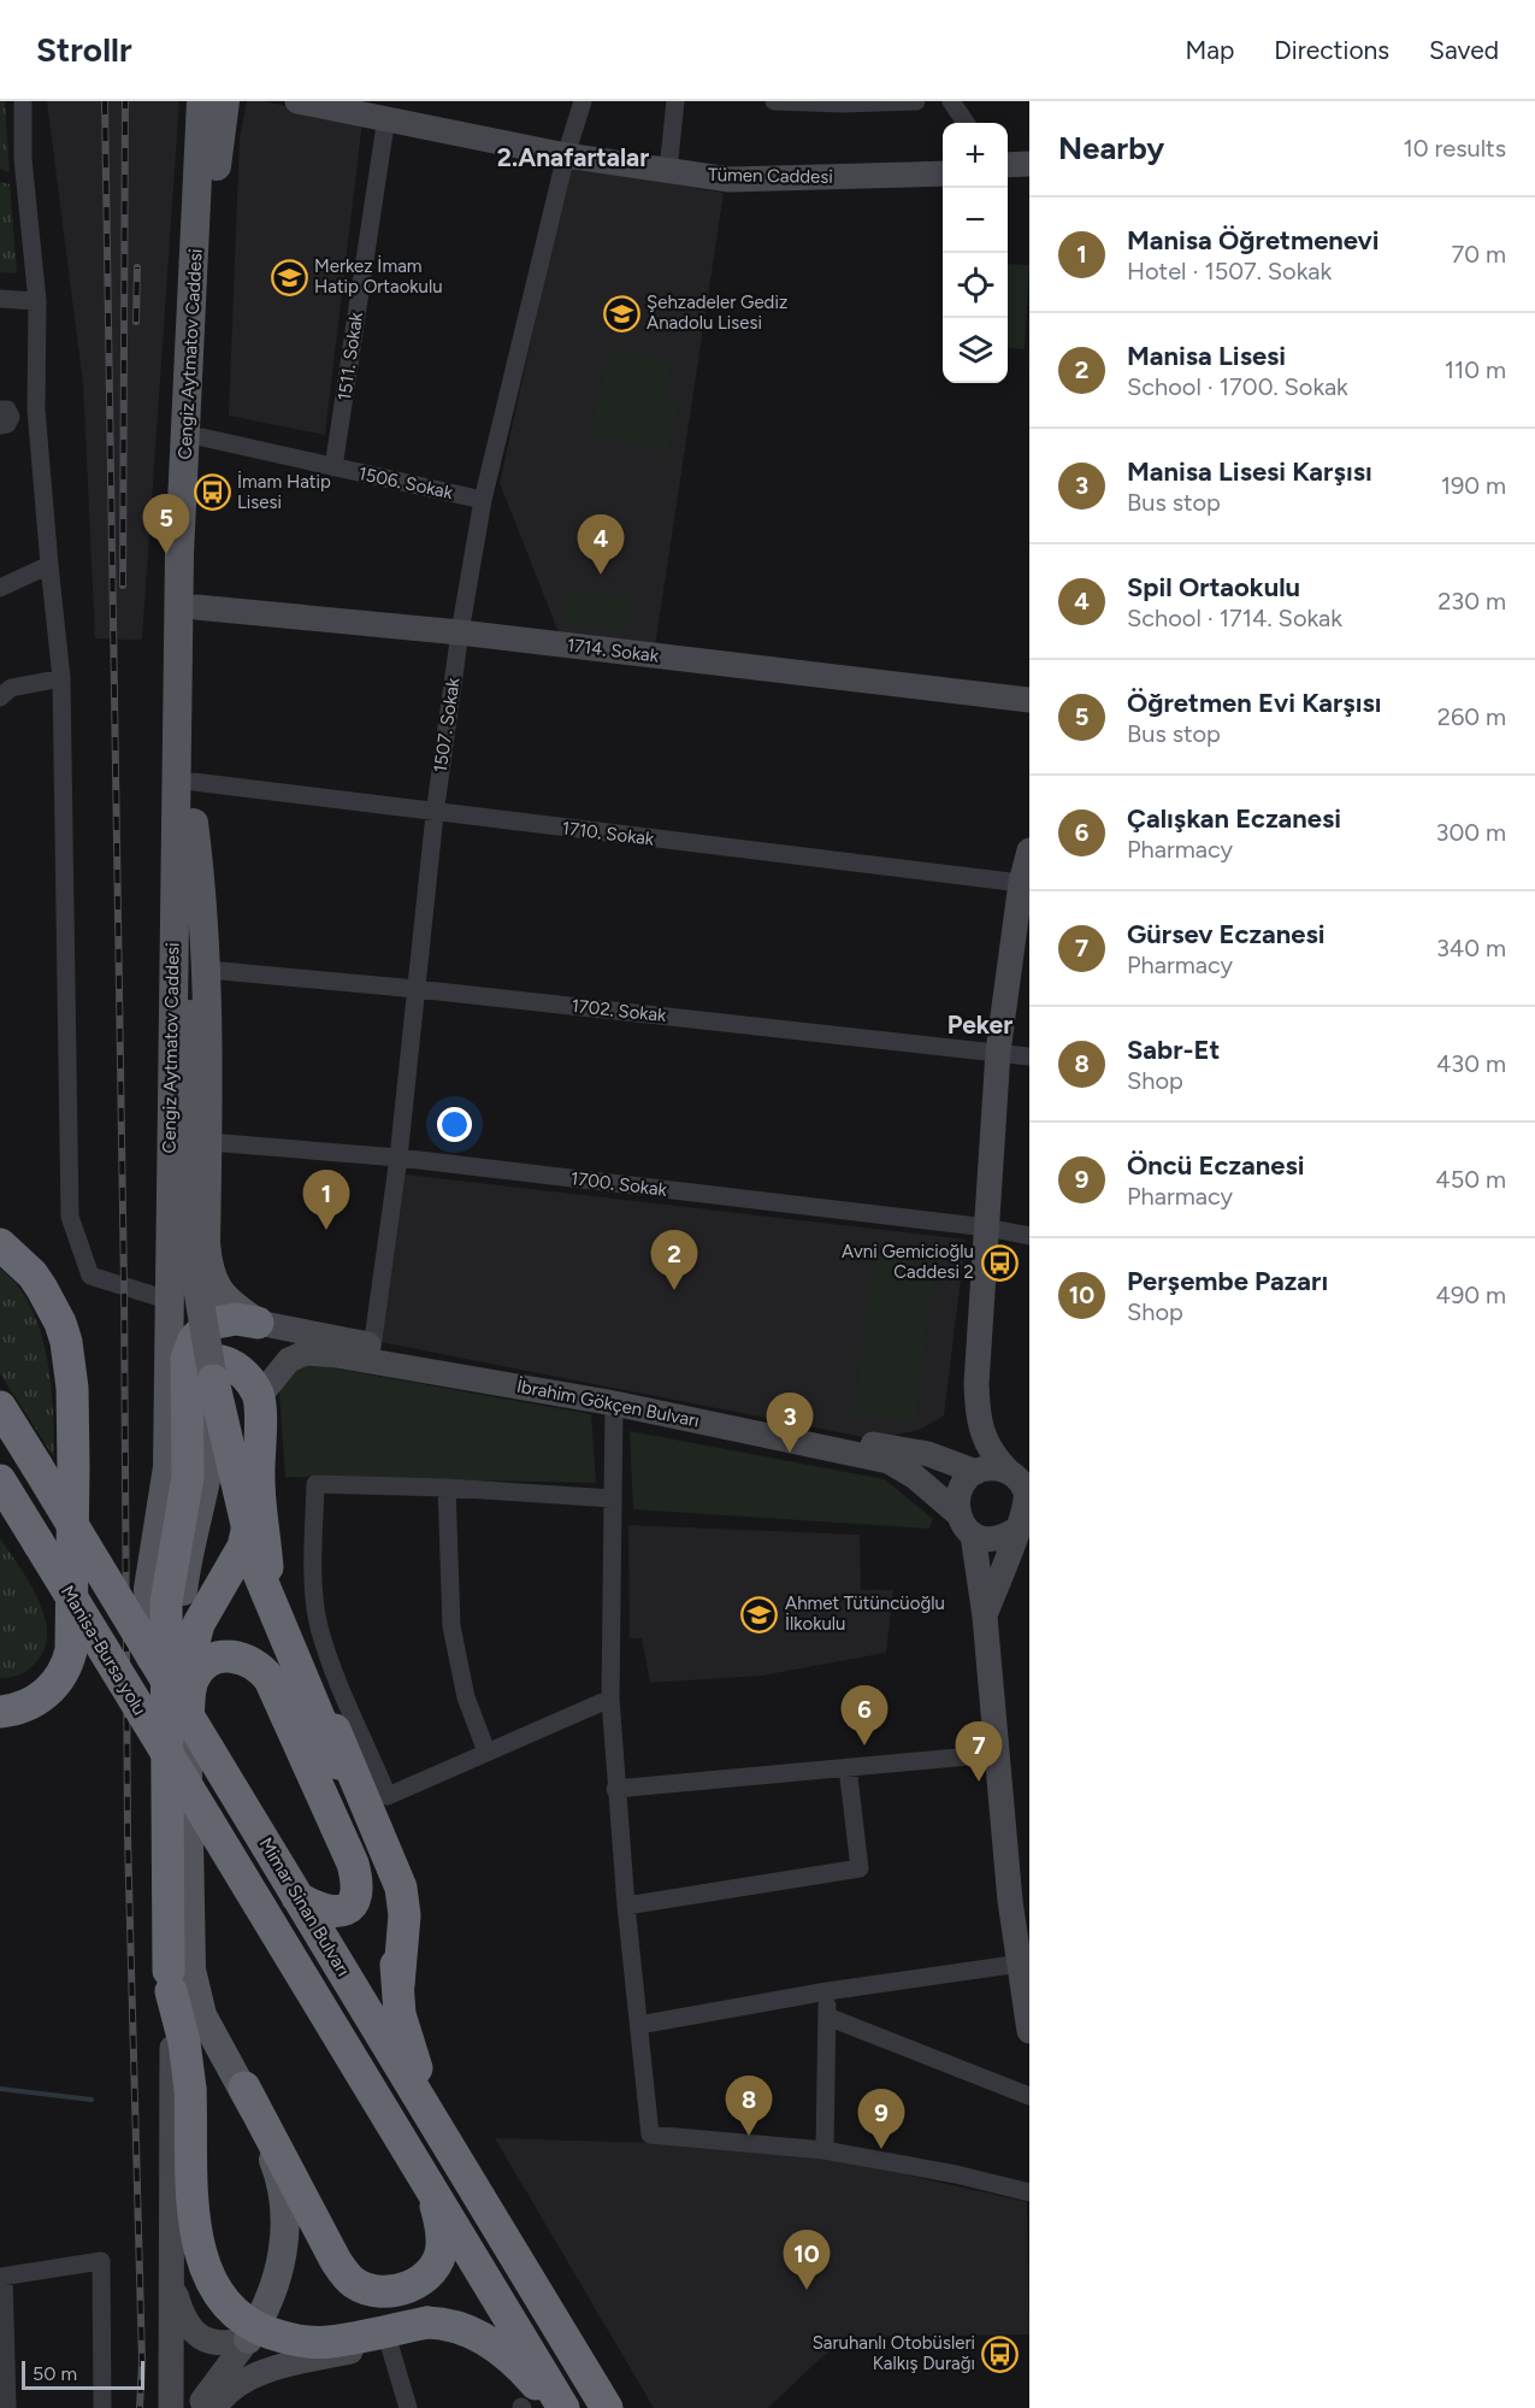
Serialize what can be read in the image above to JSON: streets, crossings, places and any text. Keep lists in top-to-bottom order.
{
  "streets": {
    "highway": ["Manisa-Bursa yolu", "Mimar Sinan Bulvarı"],
    "main road": [
      "Tümen Caddesi",
      "Cengiz Aytmatov Caddesi",
      "1714. Sokak",
      "İbrahim Gökçen Bulvarı"
    ],
    "street": [
      "1511. Sokak",
      "1506. Sokak",
      "1507. Sokak",
      "1710. Sokak",
      "1702. Sokak",
      "1700. Sokak"
    ]
  },
  "crossings": [
    ["Tümen Caddesi", "1511. Sokak"],
    ["Tümen Caddesi", "1507. Sokak"],
    ["Cengiz Aytmatov Caddesi", "1506. Sokak"],
    ["Cengiz Aytmatov Caddesi", "1714. Sokak"],
    ["Cengiz Aytmatov Caddesi", "1710. Sokak"],
    ["1511. Sokak", "1506. Sokak"],
    ["1506. Sokak", "1507. Sokak"],
    ["1714. Sokak", "1507. Sokak"],
    ["1507. Sokak", "1710. Sokak"],
    ["1507. Sokak", "1702. Sokak"],
    ["1507. Sokak", "1700. Sokak"],
    ["1507. Sokak", "İbrahim Gökçen Bulvarı"]
  ],
  "districts": ["2.Anafartalar", "Peker"],
  "places": {
    "school or university": ["Merkez İmam Hatip Ortaokulu", "Şehzadeler Gediz Anadolu Lisesi", "Ahmet Tütüncüoğlu İlkokulu"],
    "bus stop": ["İmam Hatip Lisesi", "Avni Gemicioğlu Caddesi 2", "Saruhanlı Otobüsleri Kalkış Durağı"]
  },
  "scale_bar": "50 m",
  "page": {
    "header": "Strollr",
    "nav": ["Map", "Directions", "Saved"],
    "heading": ["Nearby", "10 results"],
    "map_buttons": ["+", "−"],
    "list": [
      {
        "mark": "1",
        "name": "Manisa Öğretmenevi",
        "note": "Hotel · 1507. Sokak",
        "value": "70 m"
      },
      {
        "mark": "2",
        "name": "Manisa Lisesi",
        "note": "School · 1700. Sokak",
        "value": "110 m"
      },
      {
        "mark": "3",
        "name": "Manisa Lisesi Karşısı",
        "note": "Bus stop",
        "value": "190 m"
      },
      {
        "mark": "4",
        "name": "Spil Ortaokulu",
        "note": "School · 1714. Sokak",
        "value": "230 m"
      },
      {
        "mark": "5",
        "name": "Öğretmen Evi Karşısı",
        "note": "Bus stop",
        "value": "260 m"
      },
      {
        "mark": "6",
        "name": "Çalışkan Eczanesi",
        "note": "Pharmacy",
        "value": "300 m"
      },
      {
        "mark": "7",
        "name": "Gürsev Eczanesi",
        "note": "Pharmacy",
        "value": "340 m"
      },
      {
        "mark": "8",
        "name": "Sabr-Et",
        "note": "Shop",
        "value": "430 m"
      },
      {
        "mark": "9",
        "name": "Öncü Eczanesi",
        "note": "Pharmacy",
        "value": "450 m"
      },
      {
        "mark": "10",
        "name": "Perşembe Pazarı",
        "note": "Shop",
        "value": "490 m"
      }
    ],
    "pins": [
      "5",
      "4",
      "1",
      "2",
      "3",
      "6",
      "7",
      "8",
      "9",
      "10"
    ],
    "scale": "50 m"
  }
}
